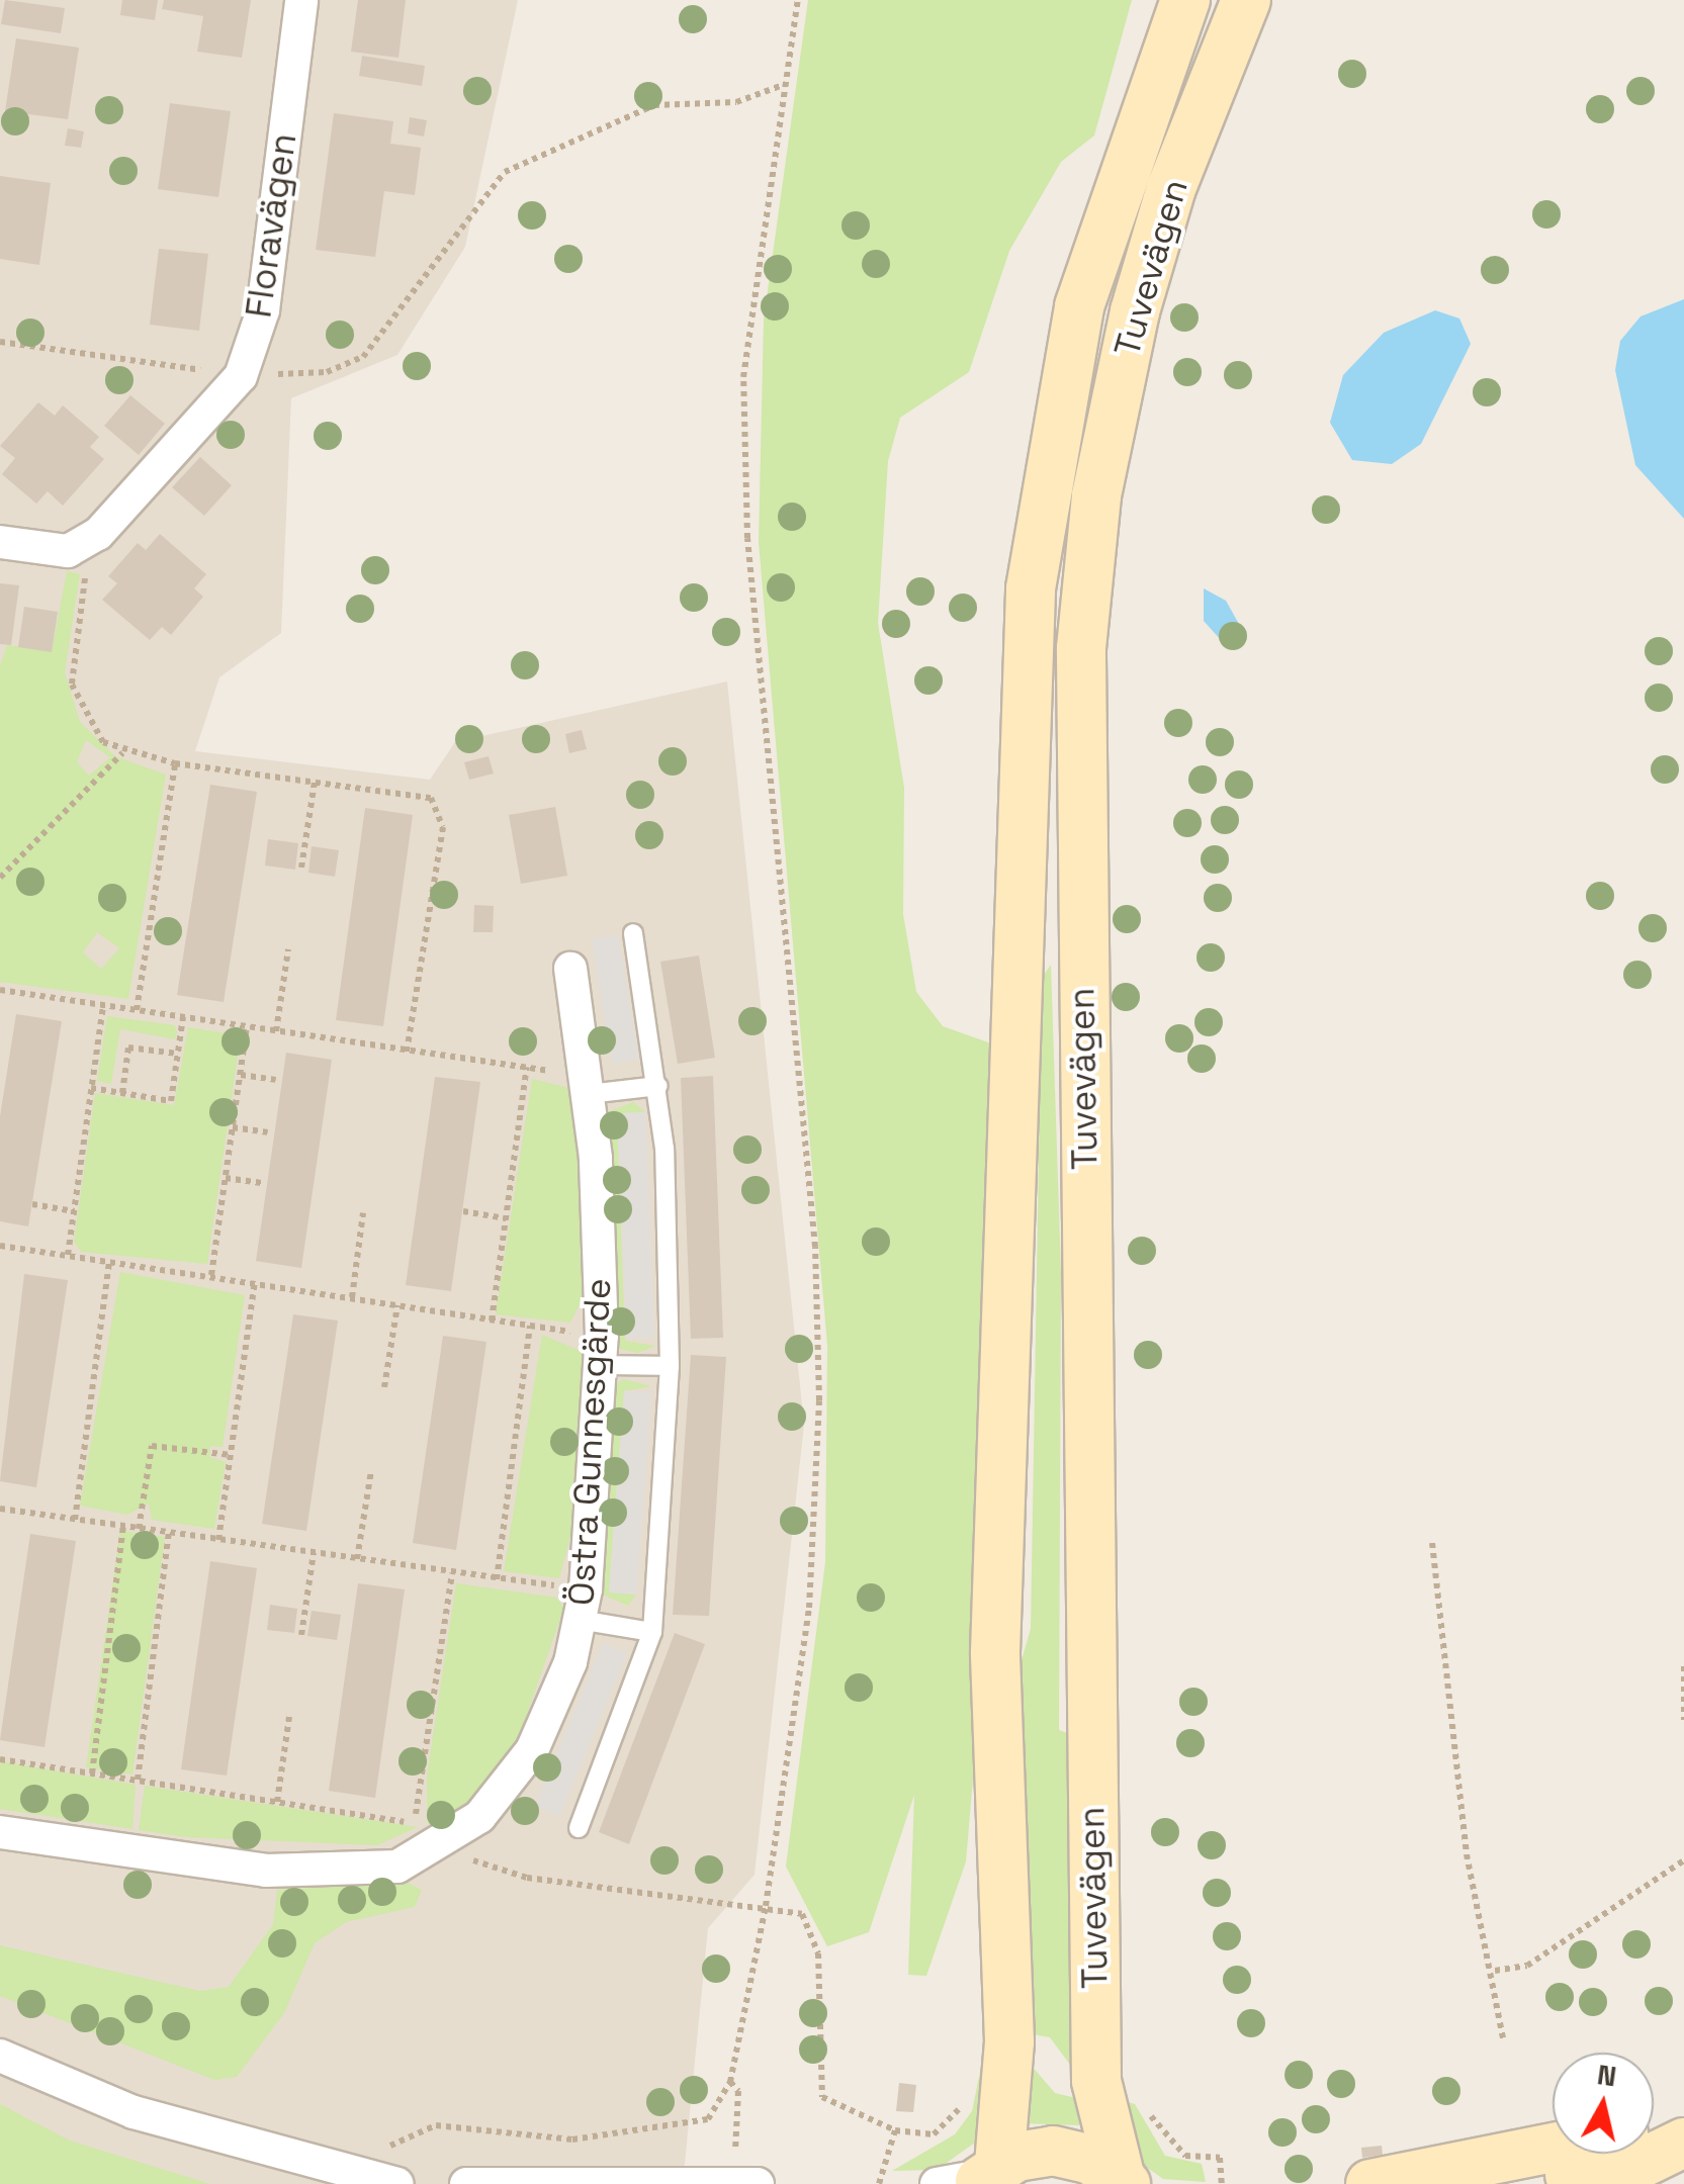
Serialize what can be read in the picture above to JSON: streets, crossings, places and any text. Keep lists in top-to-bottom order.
{
  "streets": {
    "main road": ["Tuvevägen"],
    "street": ["Floravägen", "Östra Gunnesgärde"]
  },
  "north": "top"
}
